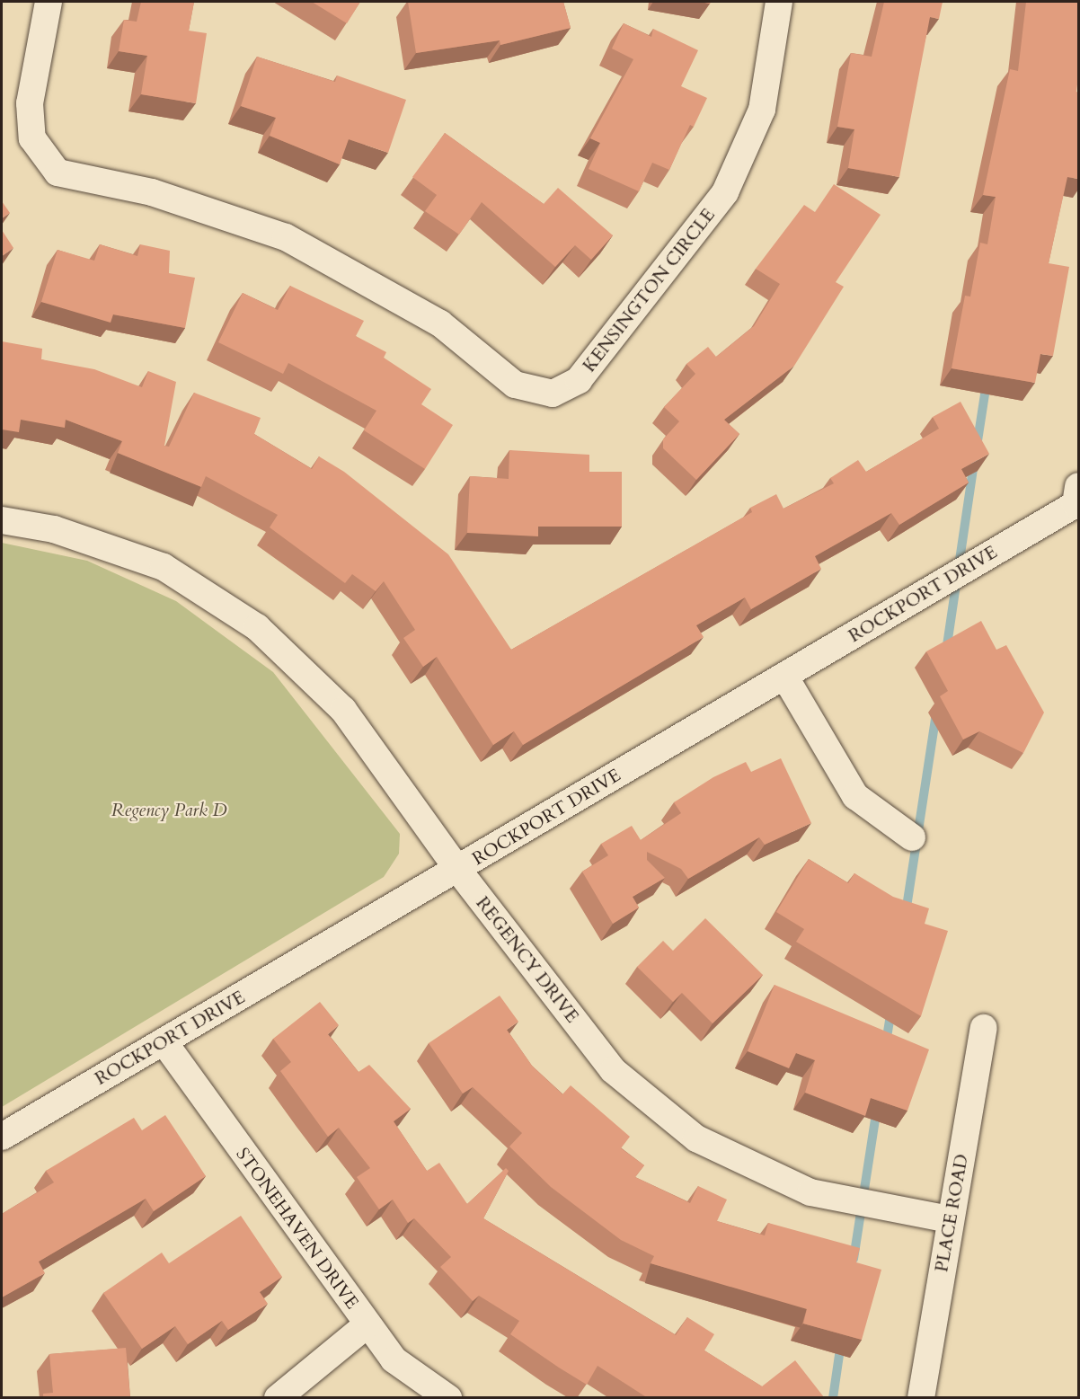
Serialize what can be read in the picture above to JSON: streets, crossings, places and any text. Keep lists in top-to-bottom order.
{
  "streets": {
    "street": [
      "KENSINGTON CIRCLE",
      "ROCKPORT DRIVE",
      "REGENCY DRIVE",
      "PLACE ROAD",
      "STONEHAVEN DRIVE"
    ]
  },
  "crossings": [
    ["ROCKPORT DRIVE", "REGENCY DRIVE"],
    ["ROCKPORT DRIVE", "STONEHAVEN DRIVE"],
    ["REGENCY DRIVE", "PLACE ROAD"]
  ],
  "parks": ["Regency Park D"]
}
